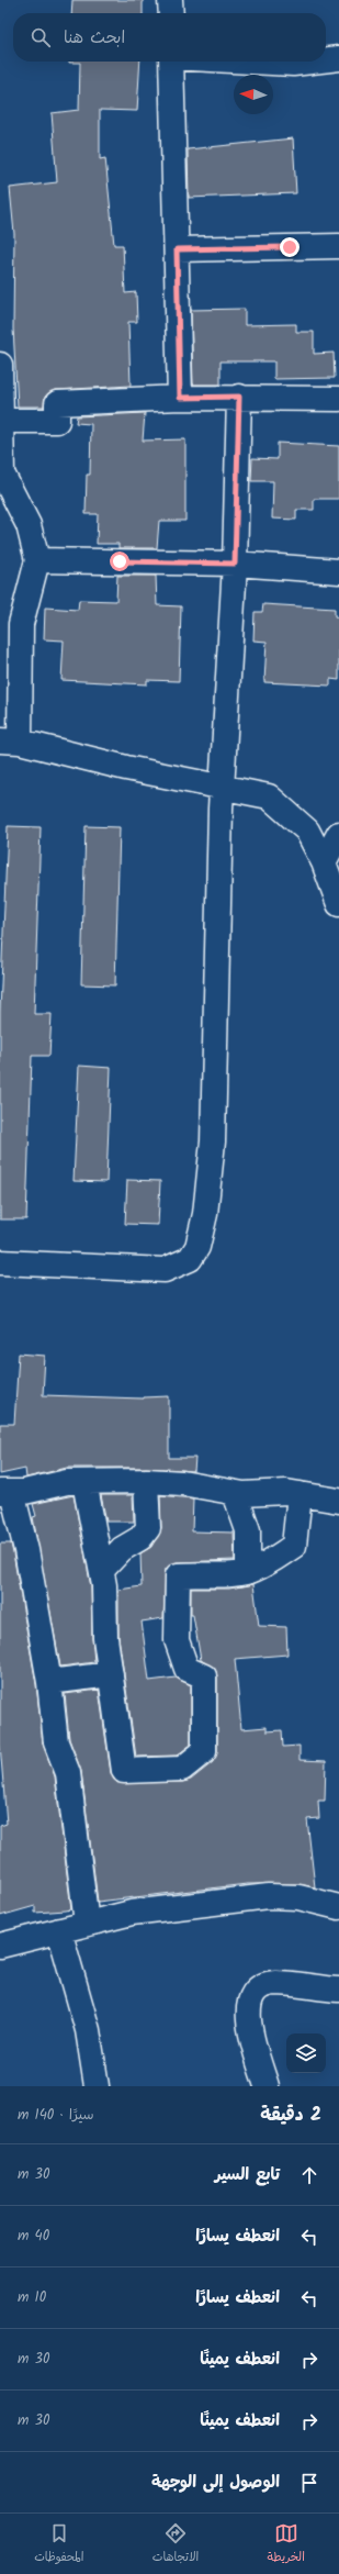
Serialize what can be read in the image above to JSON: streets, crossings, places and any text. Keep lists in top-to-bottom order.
{
  "north": "left",
  "page": {
    "search": "ابحث هنا",
    "heading": ["2 دقيقة", "سيرًا · 140 m"],
    "list": [
      ["تابع السير", "30 m"],
      ["انعطف يسارًا", "40 m"],
      ["انعطف يسارًا", "10 m"],
      ["انعطف يمينًا", "30 m"],
      ["انعطف يمينًا", "30 m"],
      "الوصول إلى الوجهة"
    ],
    "nav": ["الخريطة", "الاتجاهات", "المحفوظات"]
  }
}
